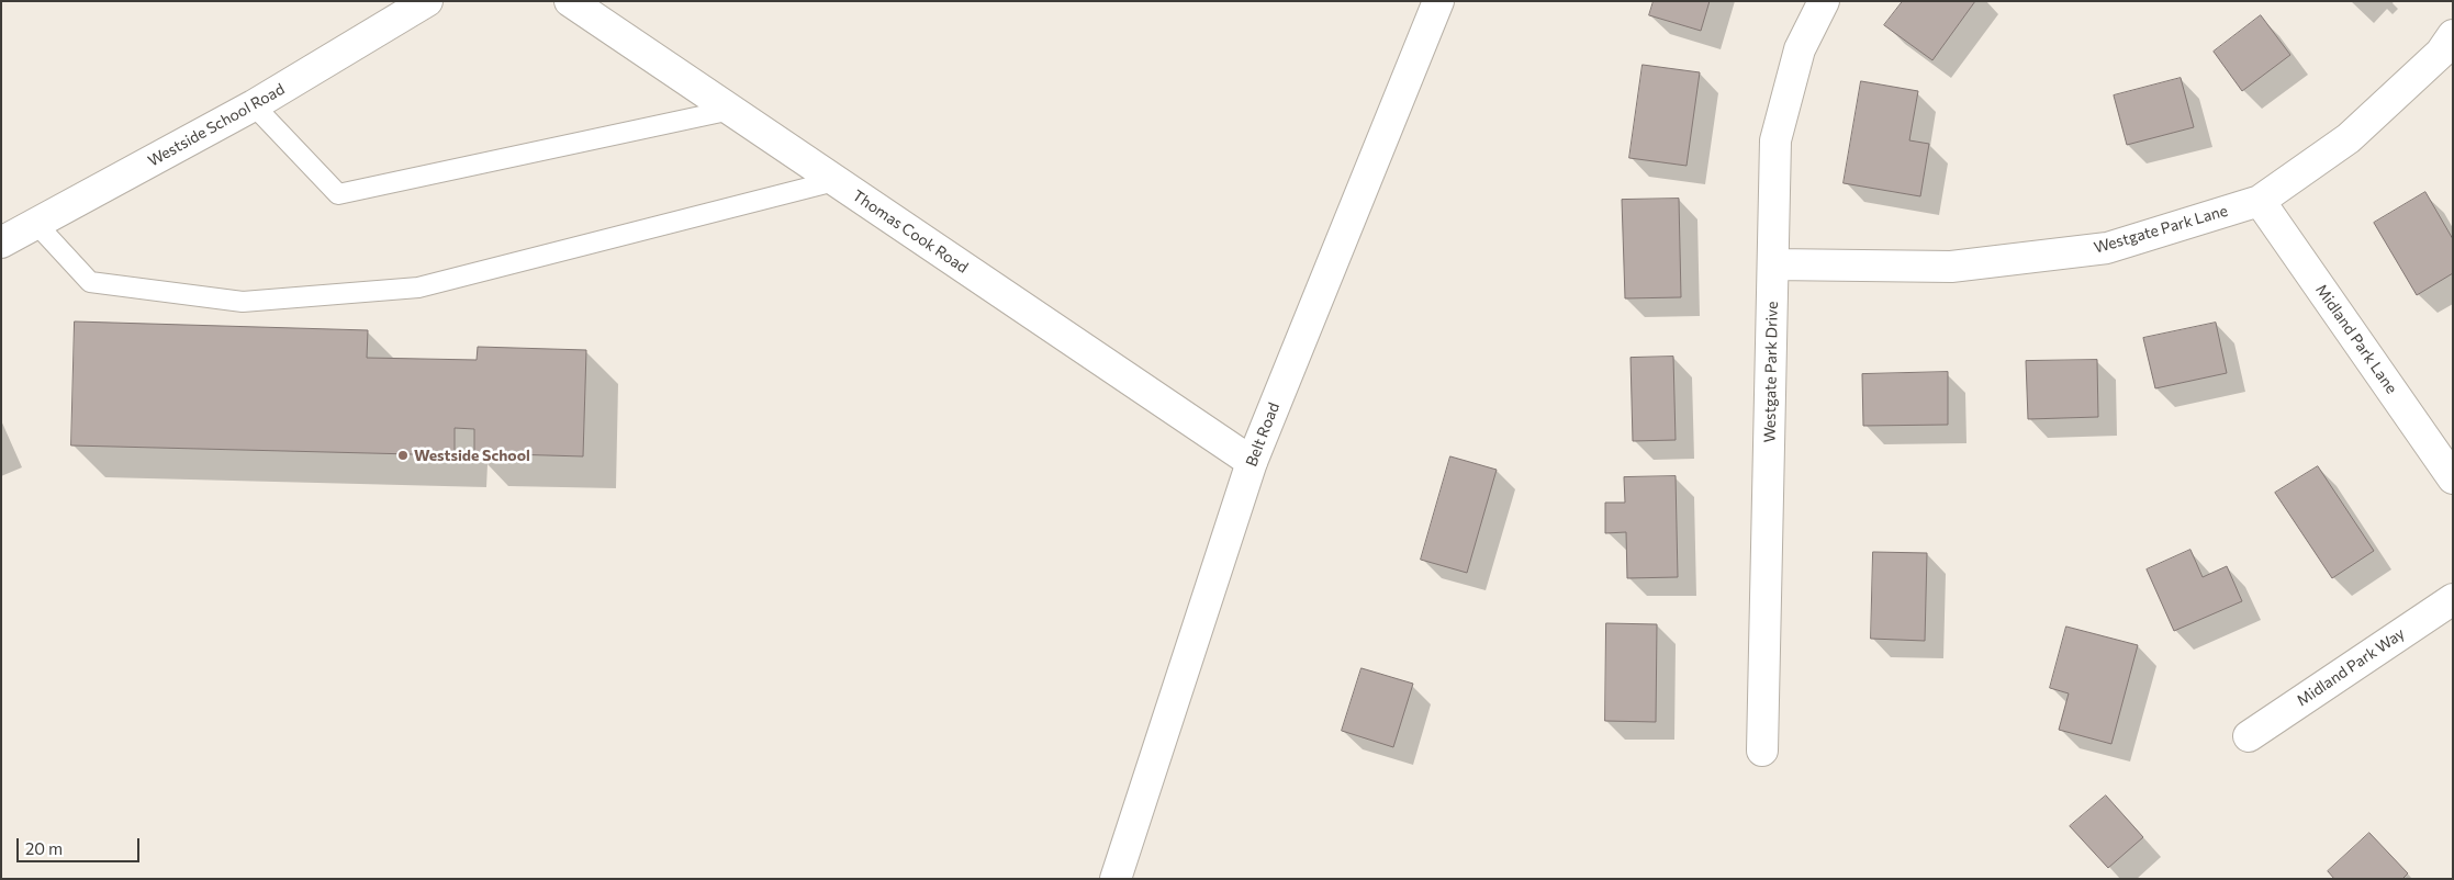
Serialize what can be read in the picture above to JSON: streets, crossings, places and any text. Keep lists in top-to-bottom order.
{
  "streets": {
    "street": [
      "Westside School Road",
      "Westgate Park Lane",
      "Thomas Cook Road",
      "Midland Park Lane",
      "Westgate Park Drive",
      "Belt Road",
      "Midland Park Way"
    ]
  },
  "crossings": [
    ["Westgate Park Lane", "Midland Park Lane"],
    ["Westgate Park Lane", "Westgate Park Drive"],
    ["Thomas Cook Road", "Belt Road"]
  ],
  "places": ["Westside School"],
  "scale_bar": "20 m"
}
